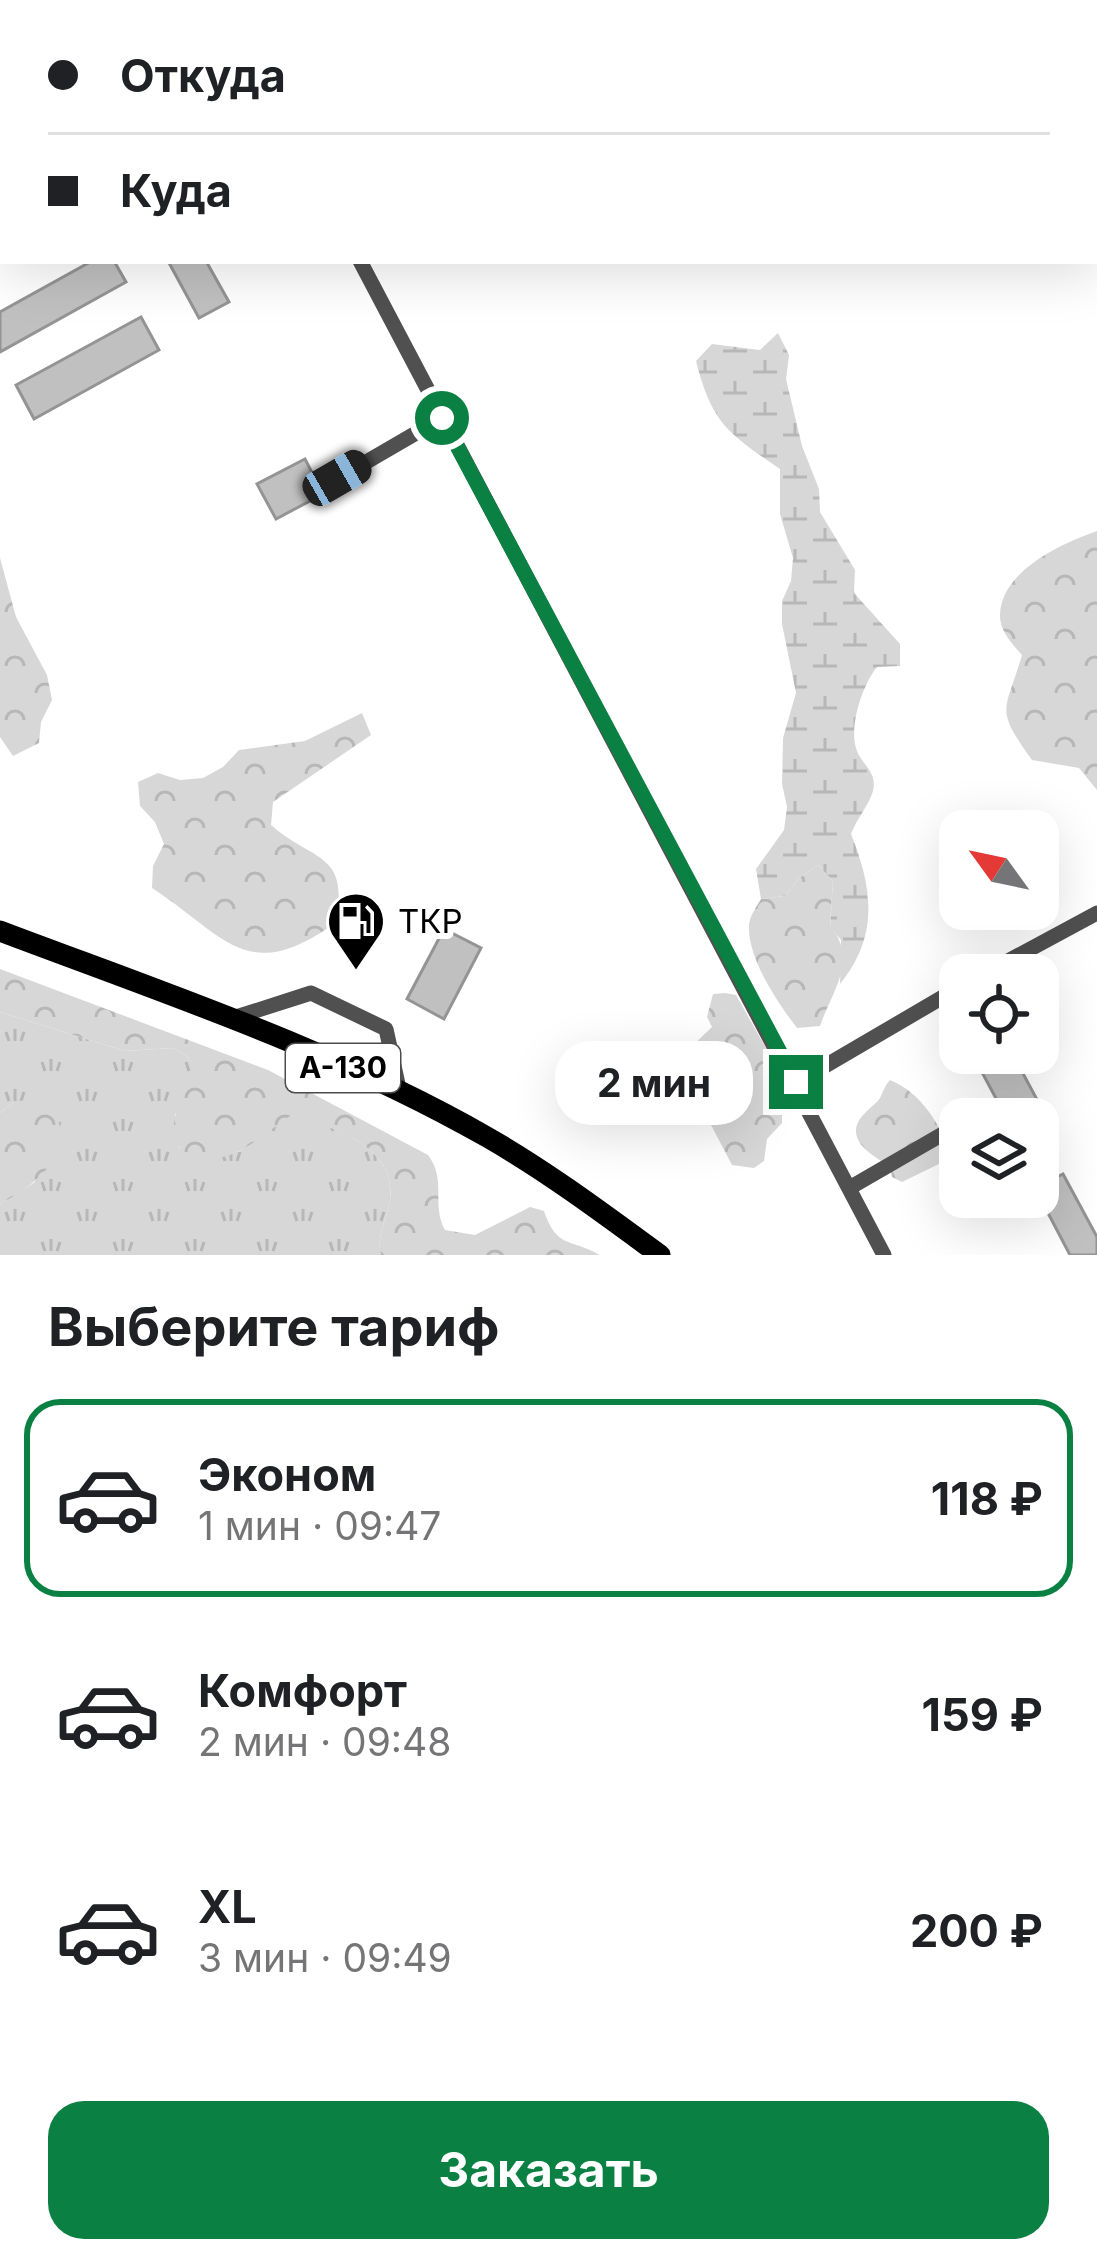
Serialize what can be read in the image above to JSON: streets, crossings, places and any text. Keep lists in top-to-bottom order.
{
  "streets": {
    "highway": ["А-130"]
  },
  "places": {
    "fuel station": ["ТКР"]
  },
  "north": "top left",
  "page": {
    "banner": ["Откуда", "Куда"],
    "bubble": "2 мин",
    "heading": "Выберите тариф",
    "list": [
      {
        "name": "Эконом",
        "note": "1 мин · 09:47",
        "value": "118 ₽"
      },
      {
        "name": "Комфорт",
        "note": "2 мин · 09:48",
        "value": "159 ₽"
      },
      {
        "name": "XL",
        "note": "3 мин · 09:49",
        "value": "200 ₽"
      }
    ],
    "buttons": "Заказать"
  }
}
